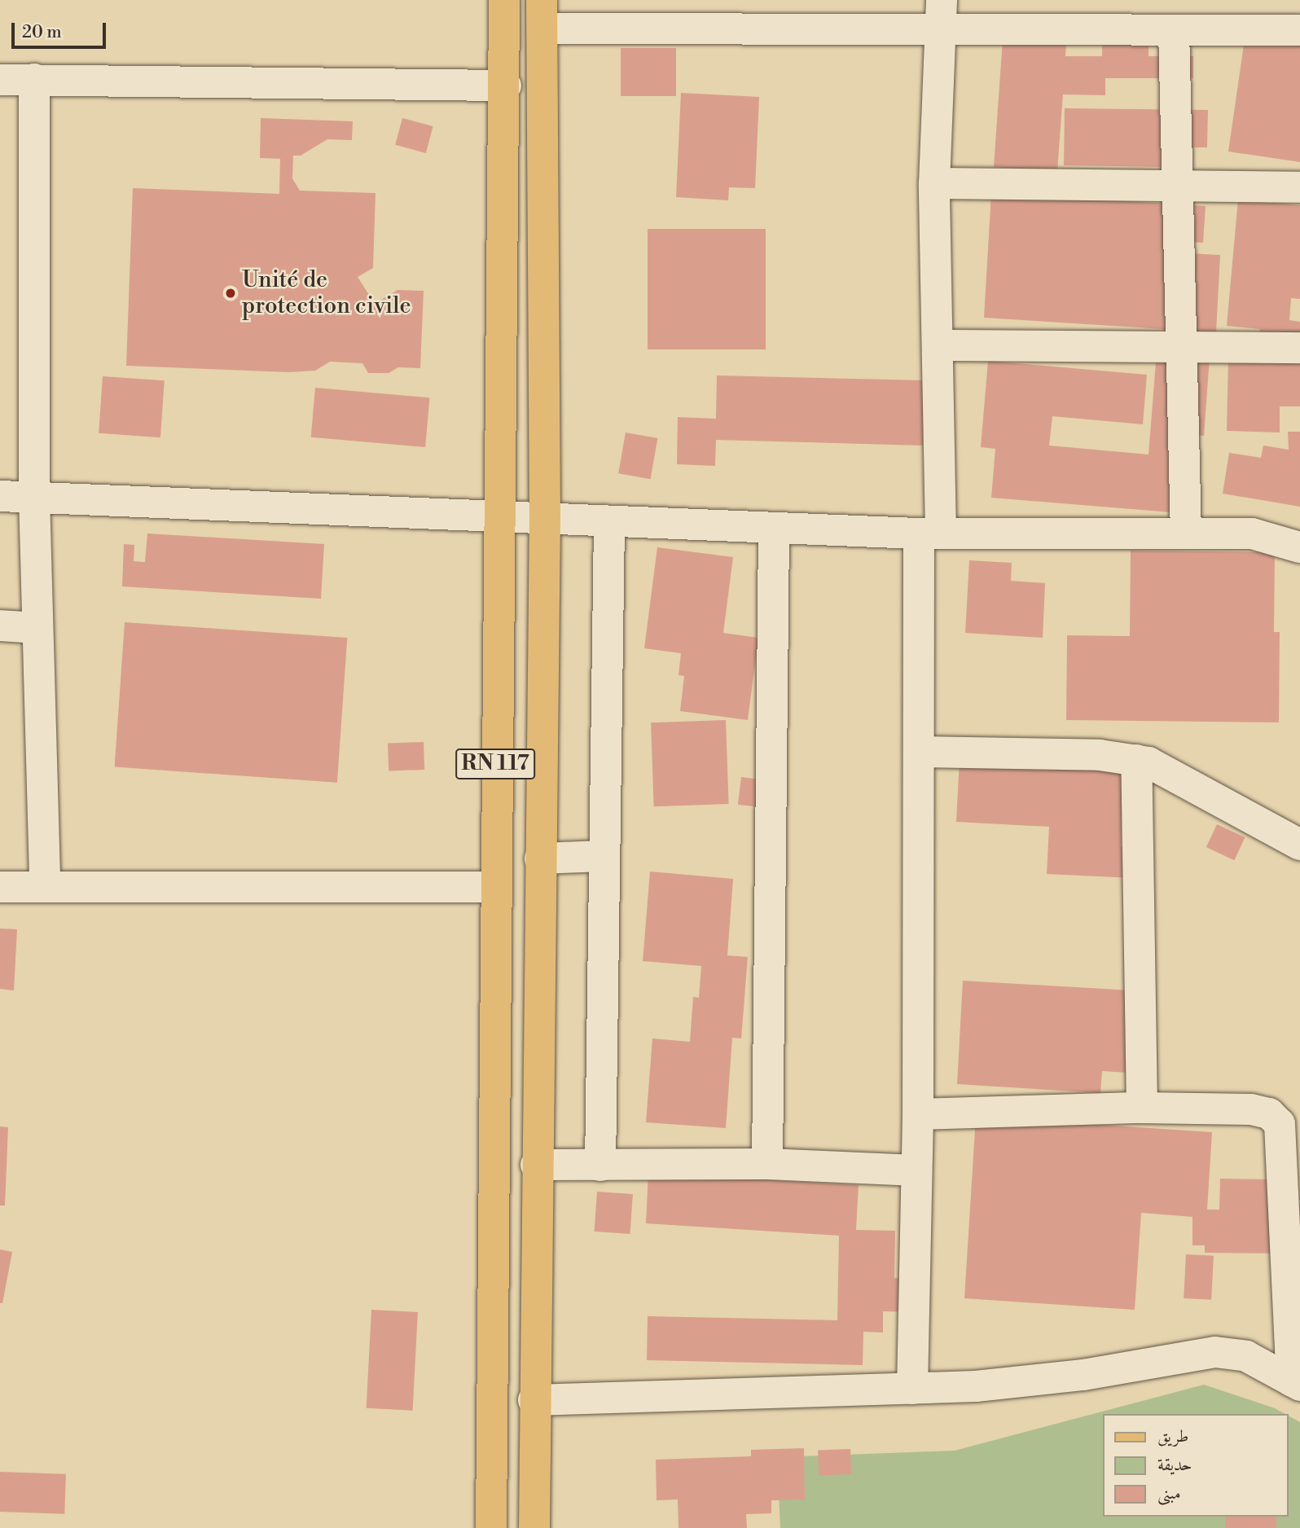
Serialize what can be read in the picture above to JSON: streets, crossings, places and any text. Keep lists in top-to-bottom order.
{
  "streets": {
    "main road": ["RN 117"]
  },
  "places": ["Unité de protection civile"],
  "legend": ["طريق", "حديقة", "مبنى"],
  "scale_bar": "20 m"
}
